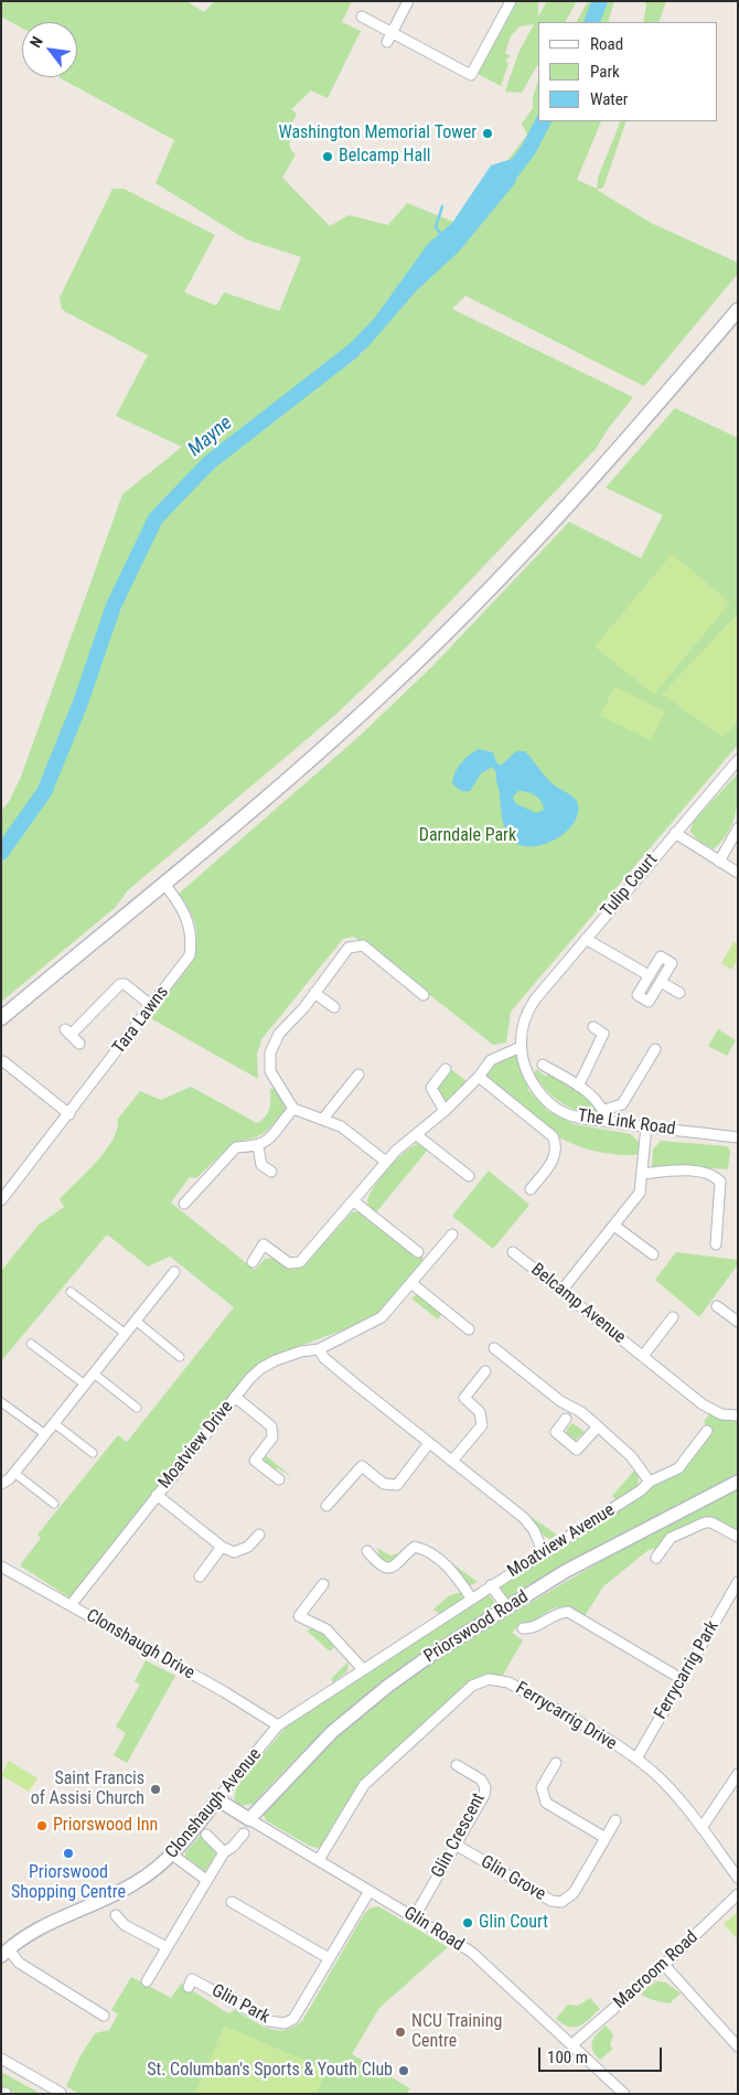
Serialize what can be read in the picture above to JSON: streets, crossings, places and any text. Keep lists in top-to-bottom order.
{
  "streets": {
    "street": [
      "Tulip Court",
      "Tara Lawns",
      "The Link Road",
      "Belcamp Avenue",
      "Moatview Drive",
      "Moatview Avenue",
      "Priorswood Road",
      "Clonshaugh Drive",
      "Ferrycarrig Park",
      "Ferrycarrig Drive",
      "Clonshaugh Avenue",
      "Glin Crescent",
      "Glin Grove",
      "Glin Road",
      "Macroom Road",
      "Glin Park"
    ]
  },
  "crossings": [
    ["Tulip Court", "The Link Road"],
    ["Moatview Drive", "Clonshaugh Drive"],
    ["Moatview Avenue", "Clonshaugh Drive"],
    ["Moatview Avenue", "Clonshaugh Avenue"],
    ["Priorswood Road", "Glin Road"],
    ["Clonshaugh Drive", "Clonshaugh Avenue"],
    ["Ferrycarrig Park", "Ferrycarrig Drive"],
    ["Ferrycarrig Drive", "Glin Road"],
    ["Clonshaugh Avenue", "Glin Road"],
    ["Glin Crescent", "Glin Grove"],
    ["Glin Crescent", "Glin Road"],
    ["Glin Road", "Macroom Road"],
    ["Glin Road", "Glin Park"]
  ],
  "water": ["Mayne"],
  "parks": ["Darndale Park"],
  "places": [
    "Washington Memorial Tower",
    "Belcamp Hall",
    "Saint Francis of Assisi Church",
    "Priorswood Inn",
    "Priorswood Shopping Centre",
    "Glin Court",
    "NCU Training Centre",
    "St. Columban's Sports & Youth Club"
  ],
  "legend": ["Road", "Park", "Water"],
  "scale_bar": "100 m",
  "north": "top left"
}
